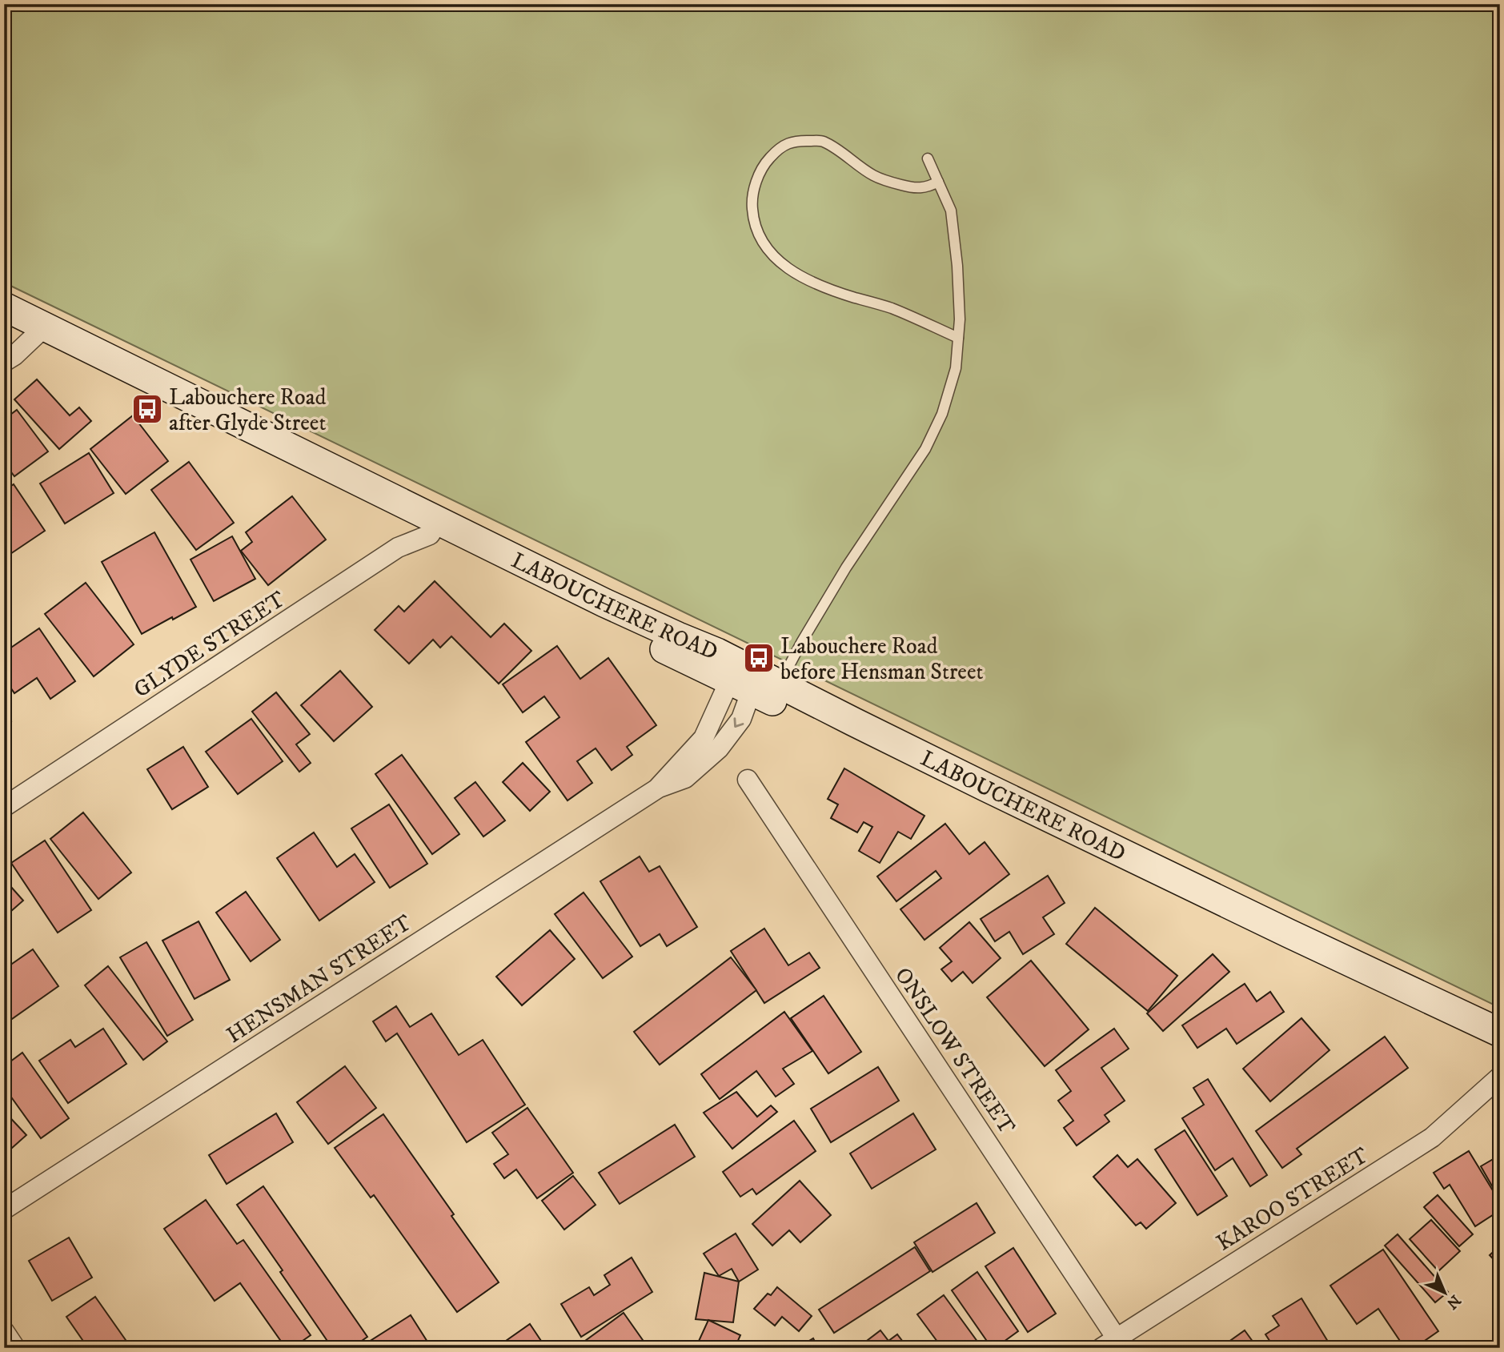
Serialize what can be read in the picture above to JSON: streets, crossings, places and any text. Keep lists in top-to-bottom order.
{
  "streets": {
    "main road": ["LABOUCHERE ROAD"],
    "street": [
      "GLYDE STREET",
      "HENSMAN STREET",
      "ONSLOW STREET",
      "KAROO STREET"
    ]
  },
  "crossings": [
    ["LABOUCHERE ROAD", "GLYDE STREET"],
    ["LABOUCHERE ROAD", "HENSMAN STREET"],
    ["ONSLOW STREET", "KAROO STREET"]
  ],
  "places": {
    "bus stop": ["Labouchere Road after Glyde Street", "Labouchere Road before Hensman Street"]
  },
  "north": "bottom right"
}
